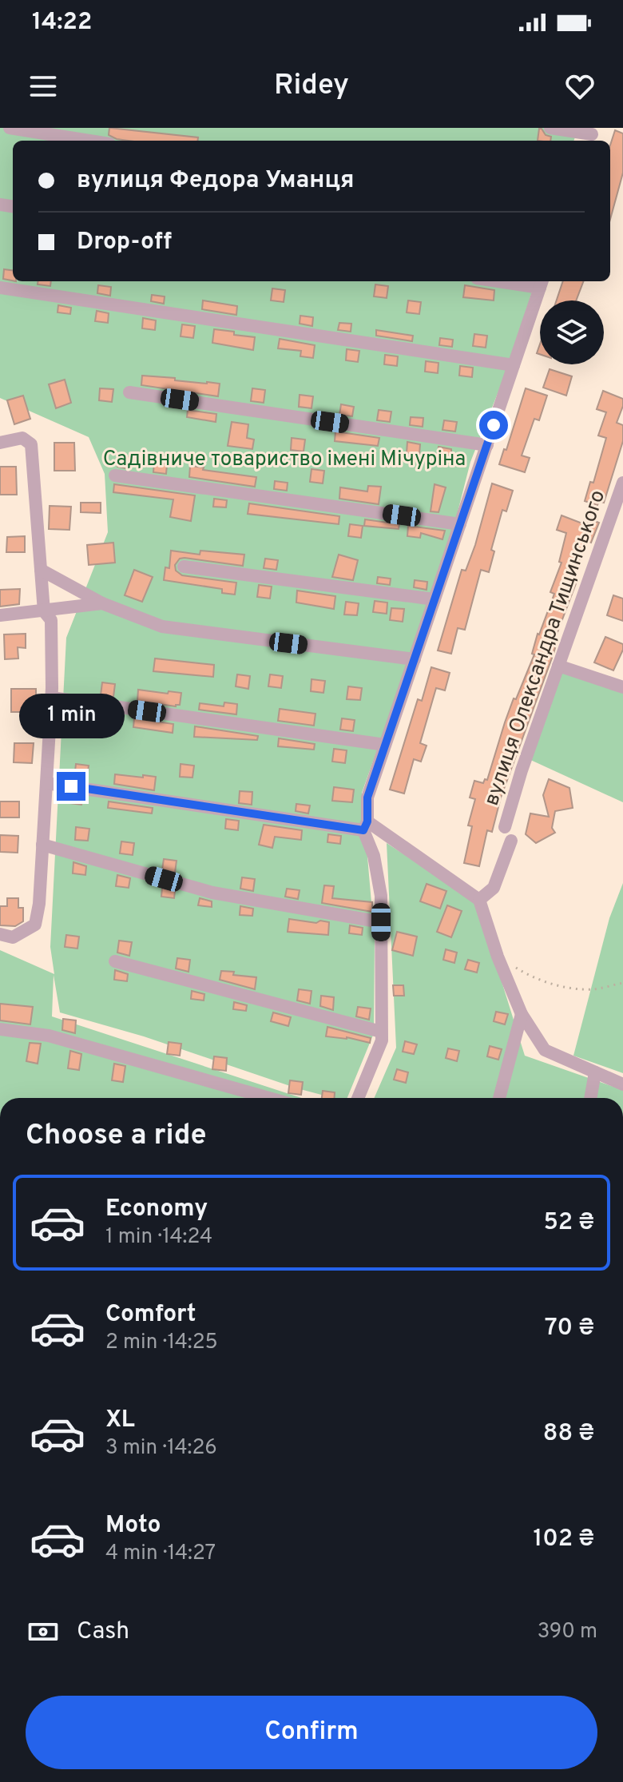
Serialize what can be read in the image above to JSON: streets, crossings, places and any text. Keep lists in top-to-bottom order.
{
  "streets": {
    "street": ["вулиця Олександра Тищинського"]
  },
  "parks": ["Садівниче товариство імені Мічуріна"],
  "page": {
    "status": "14:22",
    "header": "Ridey",
    "banner": ["вулиця Федора Уманця", "Drop-off"],
    "bubble": "1 min",
    "heading": "Choose a ride",
    "list": [
      {
        "name": "Economy",
        "note": "1 min · 14:24",
        "value": "52 ₴"
      },
      {
        "name": "Comfort",
        "note": "2 min · 14:25",
        "value": "70 ₴"
      },
      {
        "name": "XL",
        "note": "3 min · 14:26",
        "value": "88 ₴"
      },
      {
        "name": "Moto",
        "note": "4 min · 14:27",
        "value": "102 ₴"
      }
    ],
    "pay": ["Cash", "390 m"],
    "buttons": "Confirm"
  }
}
